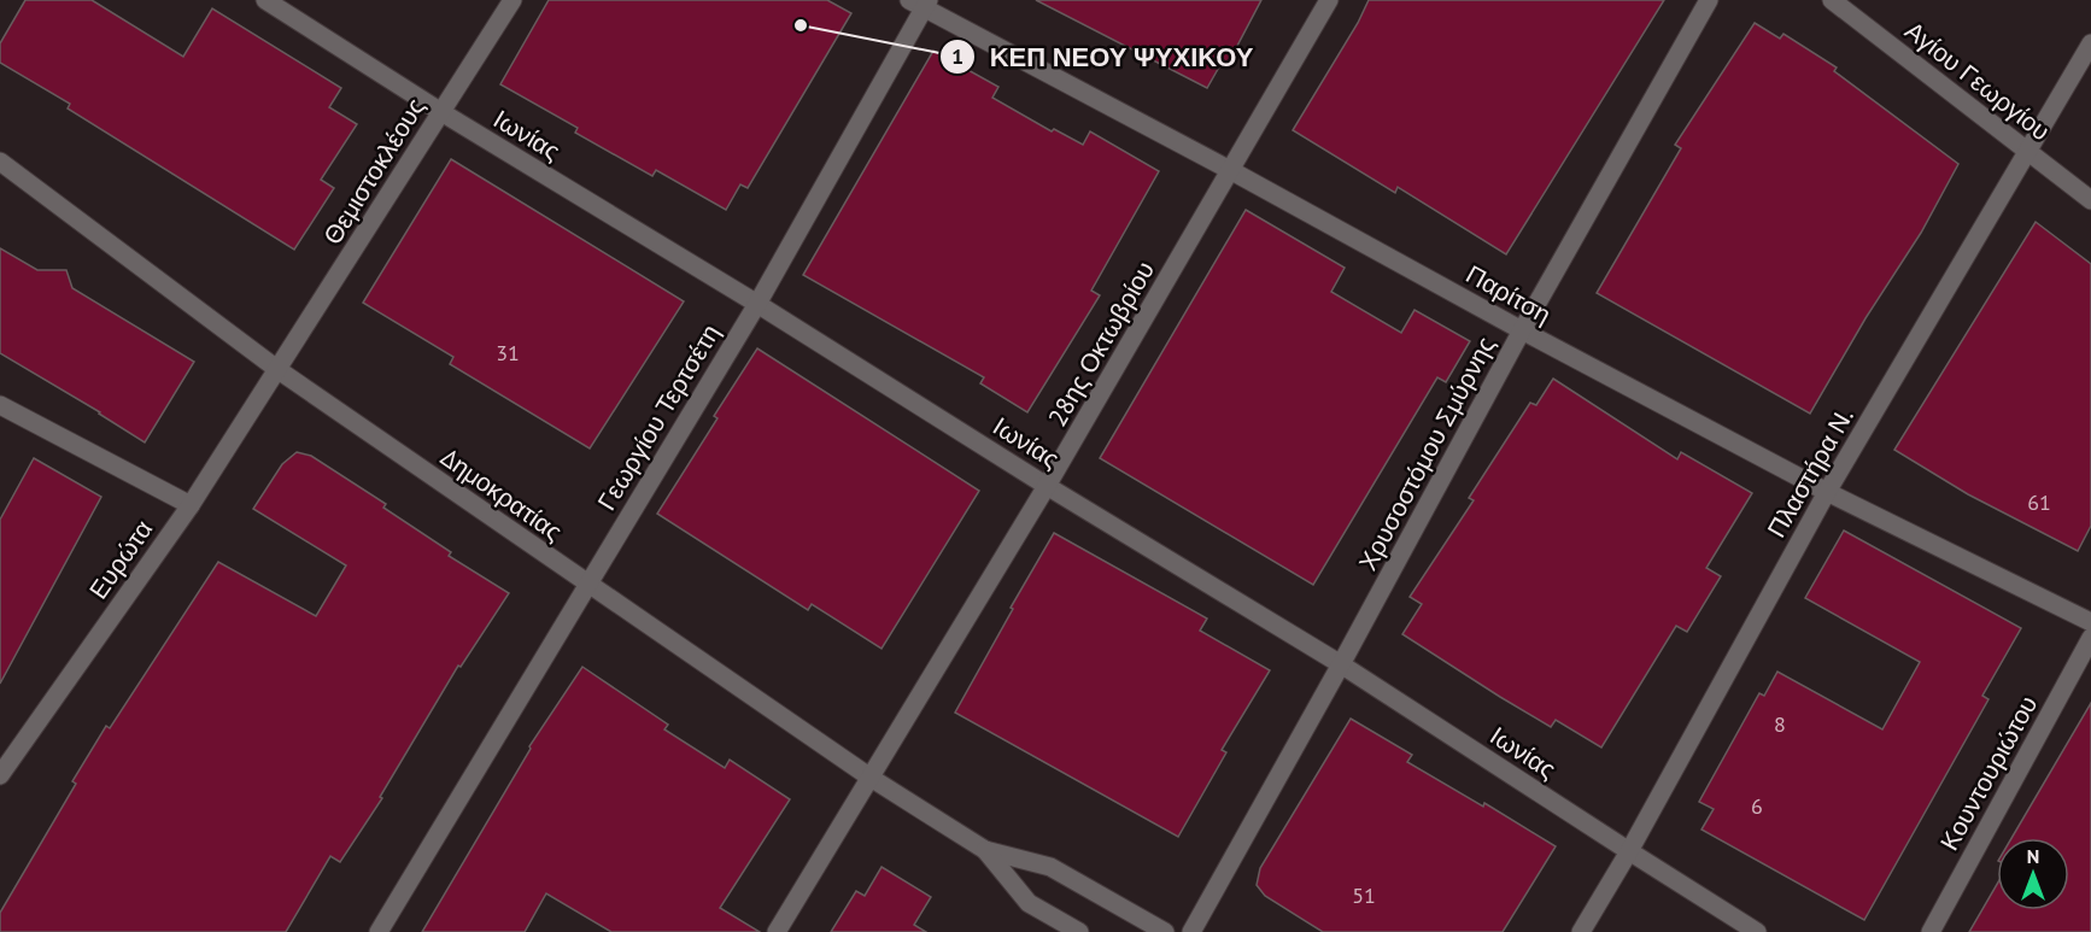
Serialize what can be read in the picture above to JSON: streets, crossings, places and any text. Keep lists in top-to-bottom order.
{
  "streets": {
    "street": [
      "Αγίου Γεωργίου",
      "Ιωνίας",
      "Θεμιστοκλέους",
      "Παρίτση",
      "28ης Οκτωβρίου",
      "Γεωργίου Τερτσέτη",
      "Χρυσοστόμου Σμύρνης",
      "Πλαστήρα Ν.",
      "Δημοκρατίας",
      "Ευρώτα",
      "Κουντουριώτου"
    ]
  },
  "crossings": [
    ["Αγίου Γεωργίου", "Πλαστήρα Ν."],
    ["Ιωνίας", "Θεμιστοκλέους"],
    ["Ιωνίας", "28ης Οκτωβρίου"],
    ["Ιωνίας", "Γεωργίου Τερτσέτη"],
    ["Ιωνίας", "Χρυσοστόμου Σμύρνης"],
    ["Ιωνίας", "Πλαστήρα Ν."],
    ["Θεμιστοκλέους", "Δημοκρατίας"],
    ["Θεμιστοκλέους", "Ευρώτα"],
    ["Παρίτση", "28ης Οκτωβρίου"],
    ["Παρίτση", "Γεωργίου Τερτσέτη"],
    ["Παρίτση", "Χρυσοστόμου Σμύρνης"],
    ["Παρίτση", "Πλαστήρα Ν."],
    ["28ης Οκτωβρίου", "Δημοκρατίας"],
    ["Γεωργίου Τερτσέτη", "Δημοκρατίας"],
    ["Δημοκρατίας", "Ευρώτα"]
  ],
  "places": ["ΚΕΠ ΝΕΟΥ ΨΥΧΙΚΟΥ"],
  "house_numbers": [
    "31",
    "61",
    "8",
    "6",
    "51"
  ],
  "north": "top"
}
